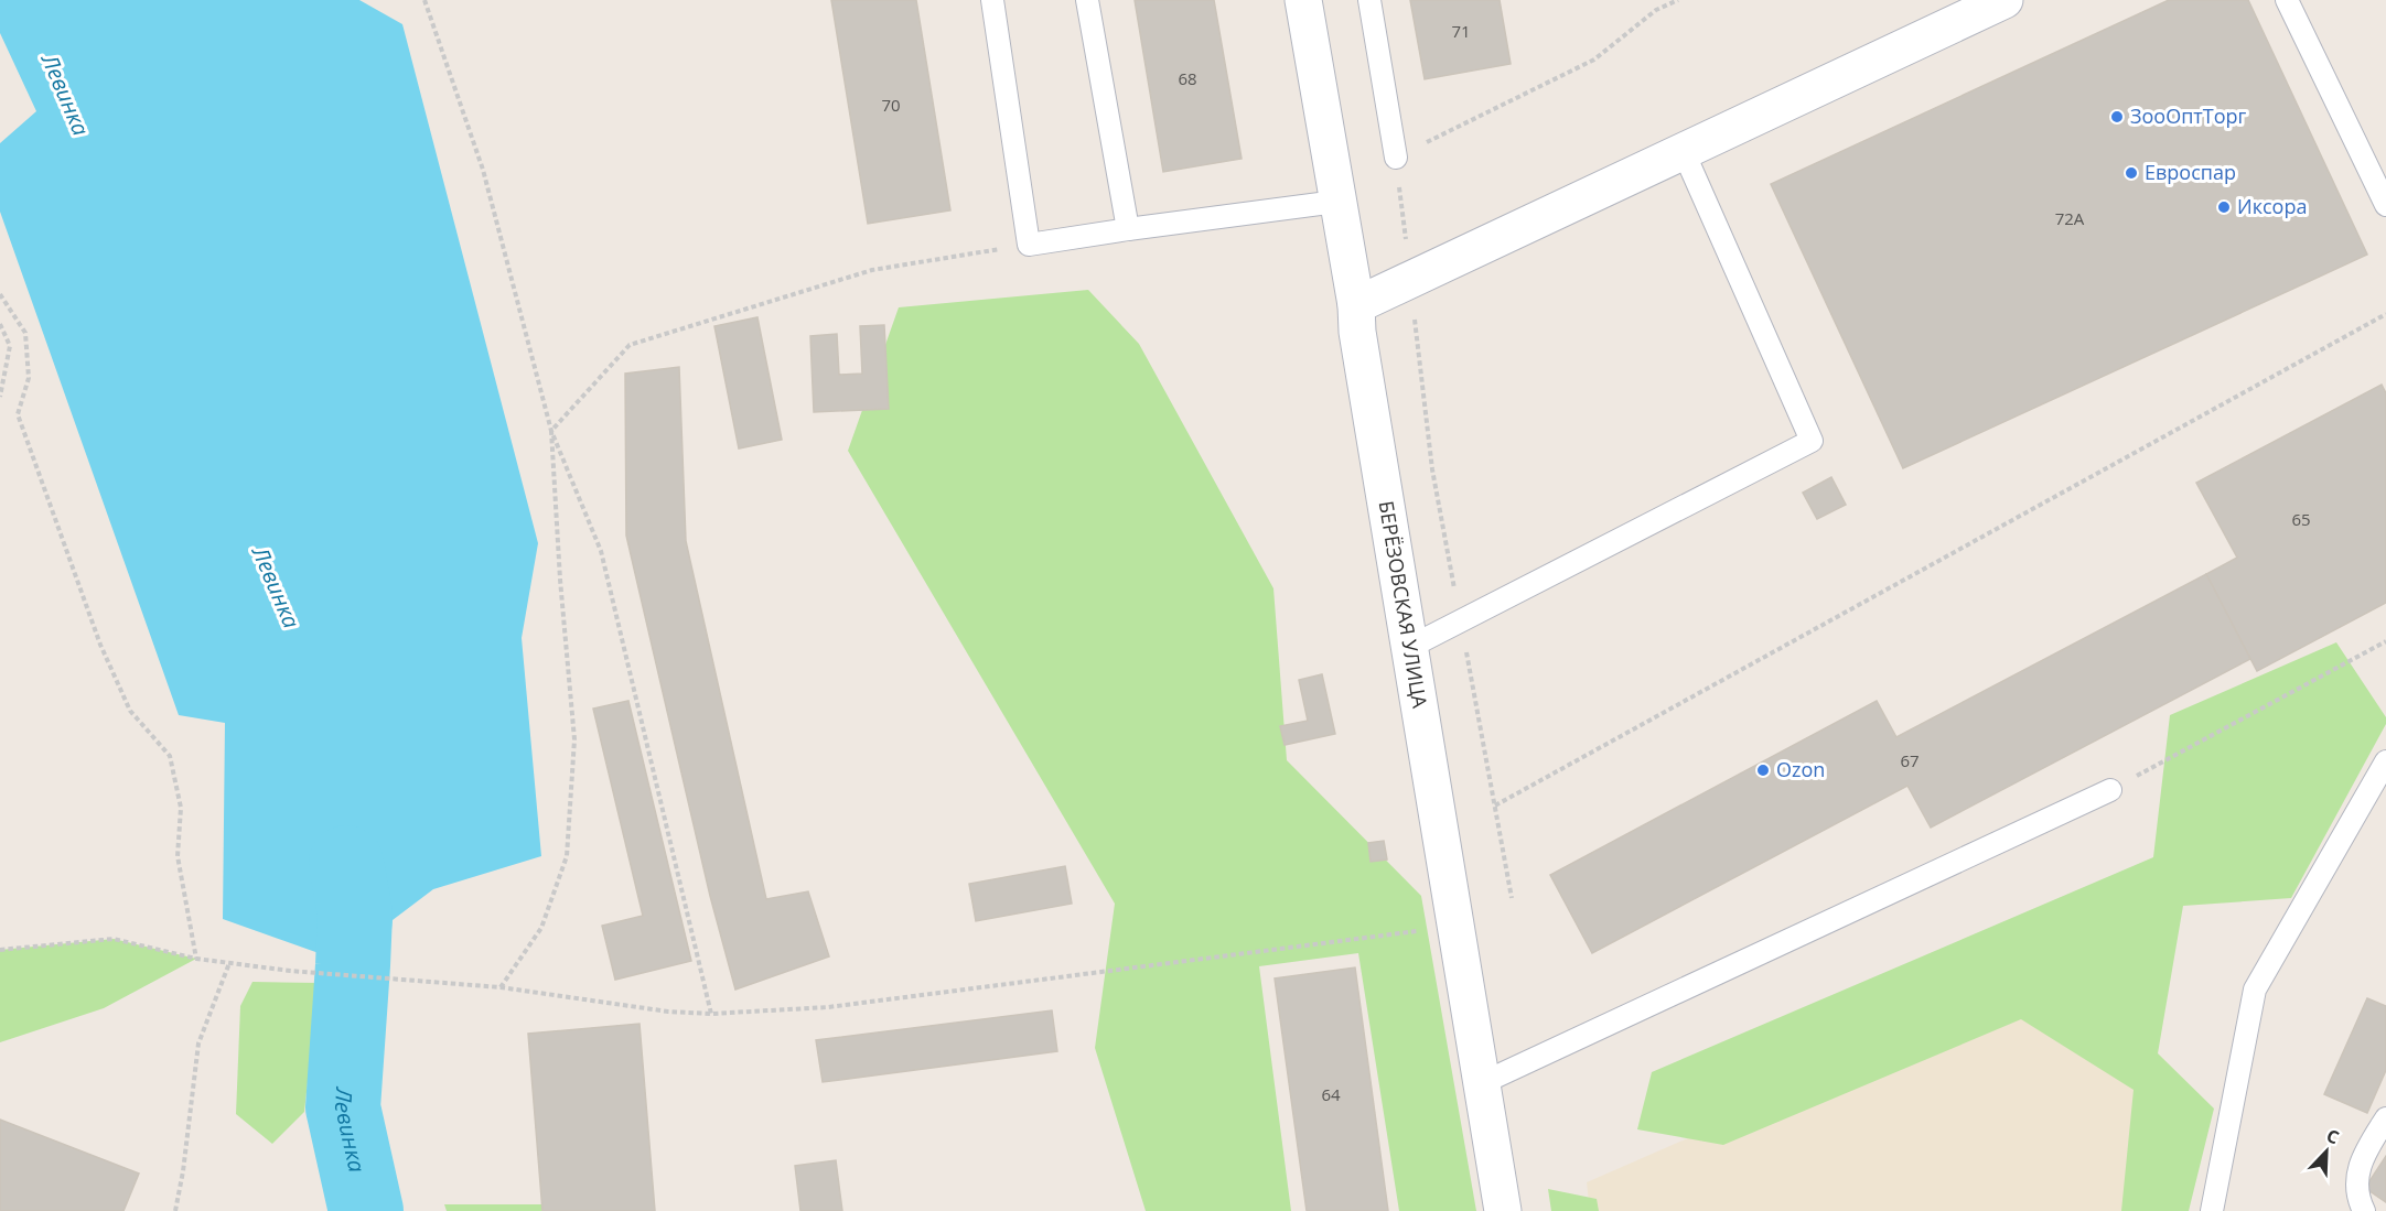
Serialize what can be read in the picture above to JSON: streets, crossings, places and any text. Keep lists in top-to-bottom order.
{
  "streets": {
    "street": ["БЕРЁЗОВСКАЯ УЛИЦА"]
  },
  "water": ["Левинка"],
  "places": [
    "ЗооОптТорг",
    "Евроспар",
    "Иксора",
    "Ozon"
  ],
  "house_numbers": [
    "71",
    "68",
    "70",
    "72А",
    "65",
    "67",
    "64"
  ],
  "north": "top right"
}
